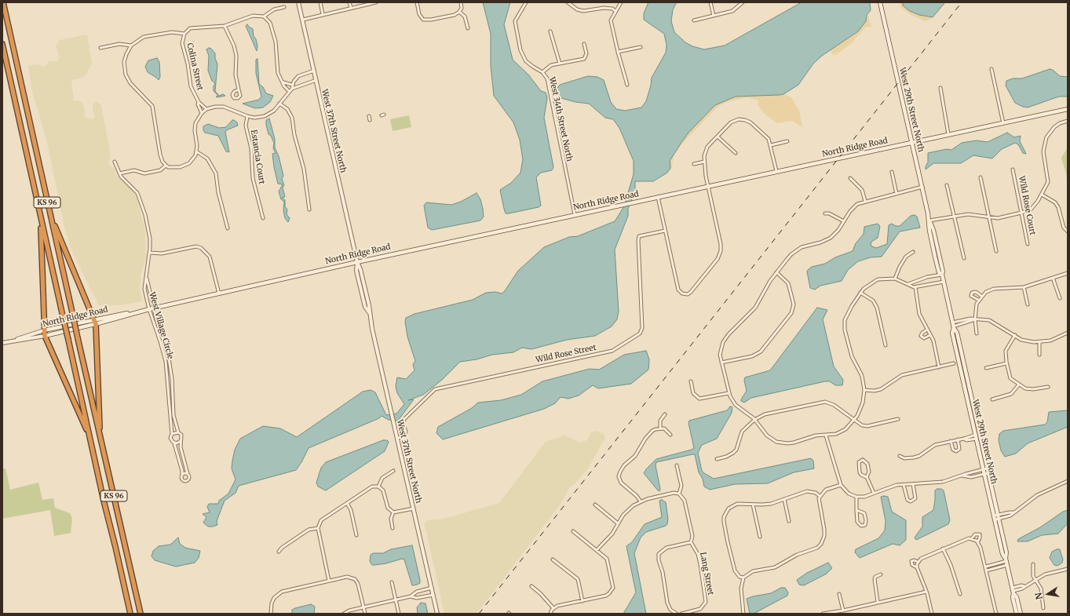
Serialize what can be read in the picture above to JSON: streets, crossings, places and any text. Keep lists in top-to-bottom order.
{
  "streets": {
    "highway": ["KS 96"],
    "main road": ["West 29th Street North", "North Ridge Road"],
    "street": [
      "Colina Street",
      "West 34th Street North",
      "West 37th Street North",
      "Estancia Court",
      "Wild Rose Court",
      "West Village Circle",
      "Wild Rose Street",
      "Lang Street"
    ]
  },
  "crossings": [
    ["West 29th Street North", "North Ridge Road"],
    ["West 34th Street North", "North Ridge Road"],
    ["West 37th Street North", "North Ridge Road"],
    ["West 37th Street North", "Wild Rose Street"],
    ["North Ridge Road", "West Village Circle"]
  ],
  "north": "left"
}
